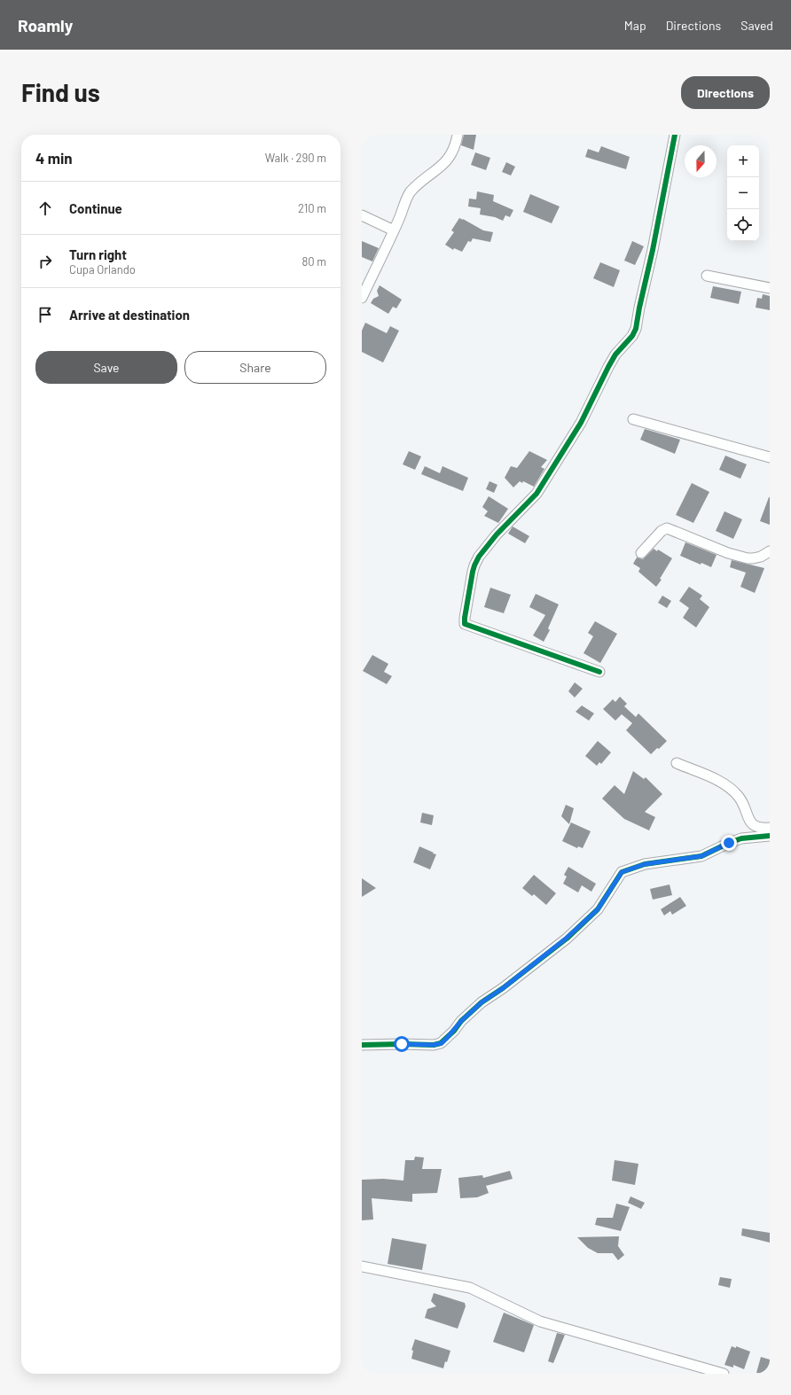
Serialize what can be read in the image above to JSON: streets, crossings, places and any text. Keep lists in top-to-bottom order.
{
  "north": "bottom",
  "page": {
    "header": "Roamly",
    "nav": ["Map", "Directions", "Saved"],
    "buttons": [
      "Directions",
      ["Save", "Share"]
    ],
    "title": "Find us",
    "heading": ["4 min", "Walk · 290 m"],
    "map_buttons": ["+", "−"],
    "list": [
      ["Continue", "210 m"],
      ["Turn right", "Cupa Orlando", "80 m"],
      "Arrive at destination"
    ]
  }
}
